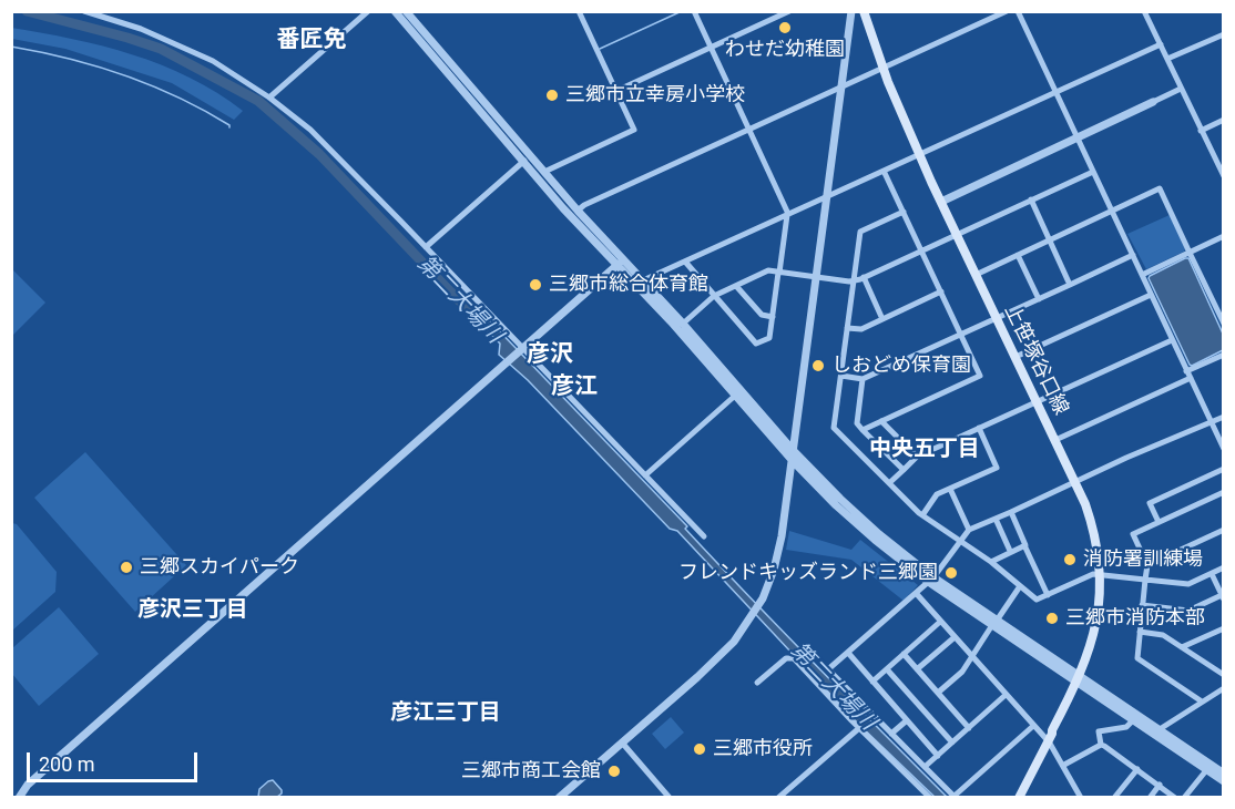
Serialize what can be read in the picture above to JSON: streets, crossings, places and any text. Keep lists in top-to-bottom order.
{
  "streets": {
    "main road": ["上笹塚谷口線"]
  },
  "districts": [
    "番匠免",
    "彦沢",
    "彦江",
    "中央五丁目",
    "彦沢三丁目",
    "彦江三丁目"
  ],
  "water": ["第二大場川"],
  "places": [
    "わせだ幼稚園",
    "三郷市立幸房小学校",
    "三郷市総合体育館",
    "しおどめ保育園",
    "消防署訓練場",
    "三郷スカイパーク",
    "フレンドキッズランド三郷園",
    "三郷市消防本部",
    "三郷市役所",
    "三郷市商工会館"
  ],
  "scale_bar": "200 m"
}
